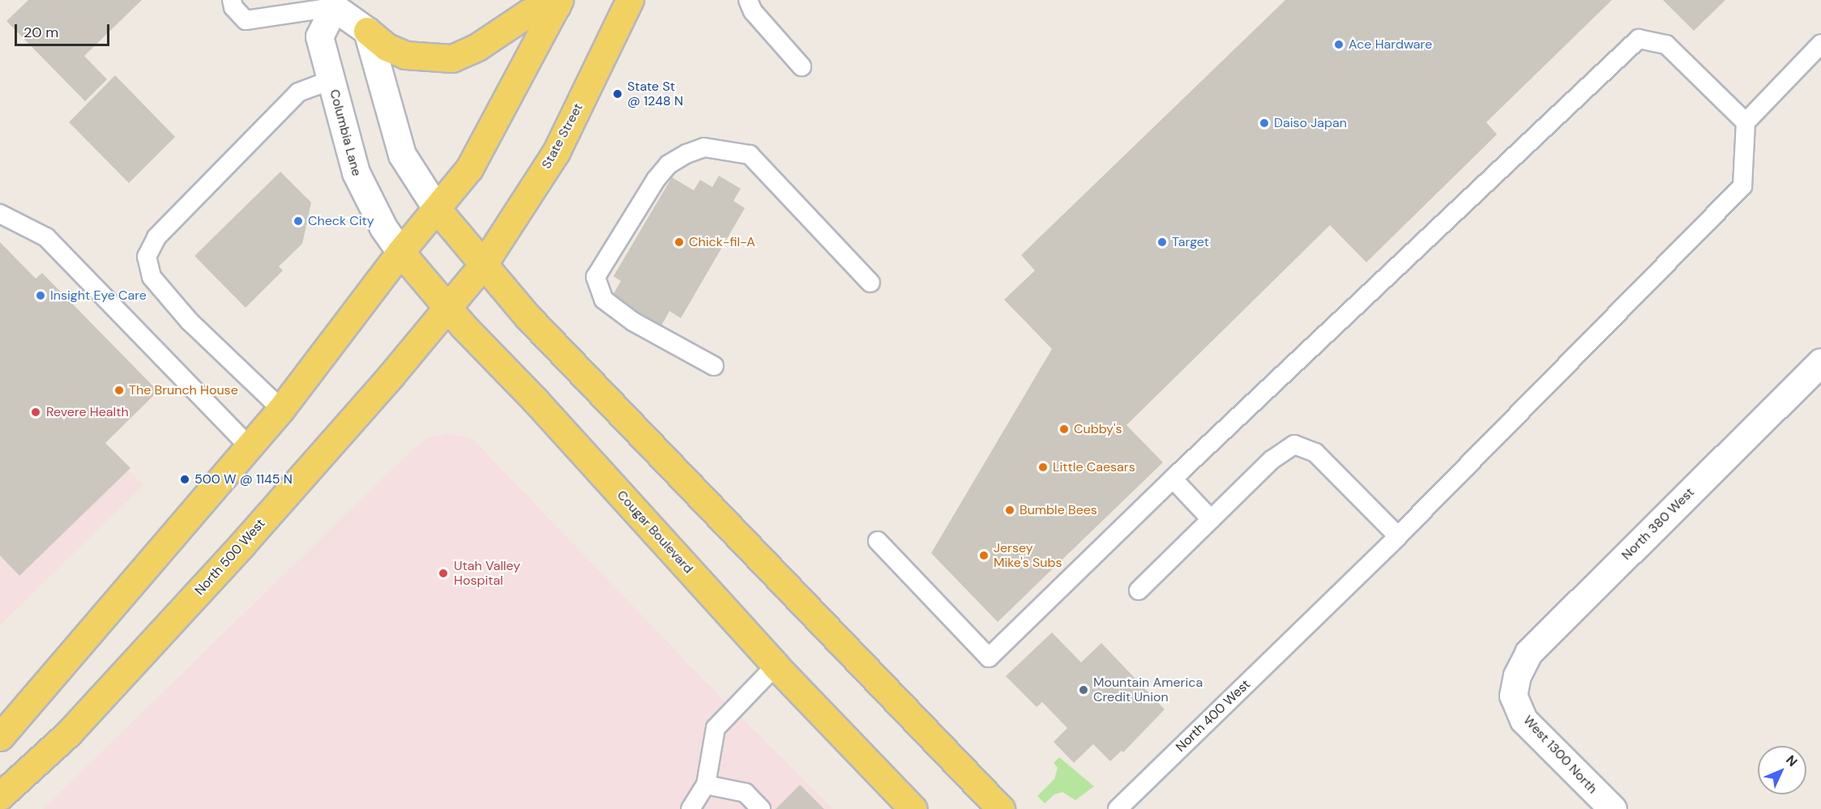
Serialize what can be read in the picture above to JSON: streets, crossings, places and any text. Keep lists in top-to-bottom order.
{
  "streets": {
    "main road": ["State Street", "Cougar Boulevard", "North 500 West"],
    "street": ["Columbia Lane", "North 380 West", "West 1300 North"],
    "lane": ["North 400 West"]
  },
  "crossings": [
    ["Columbia Lane", "Cougar Boulevard"],
    ["State Street", "Cougar Boulevard"],
    ["State Street", "North 500 West"],
    ["North 380 West", "West 1300 North"],
    ["Cougar Boulevard", "North 500 West"]
  ],
  "places": [
    "Ace Hardware",
    "State St @ 1248 N",
    "Daiso Japan",
    "Check City",
    "Chick-fil-A",
    "Target",
    "Insight Eye Care",
    "The Brunch House",
    "Revere Health",
    "Cubby's",
    "Little Caesars",
    "500 W @ 1145 N",
    "Bumble Bees",
    "Jersey Mike's Subs",
    "Utah Valley Hospital",
    "Mountain America Credit Union"
  ],
  "scale_bar": "20 m",
  "north": "top right"
}
